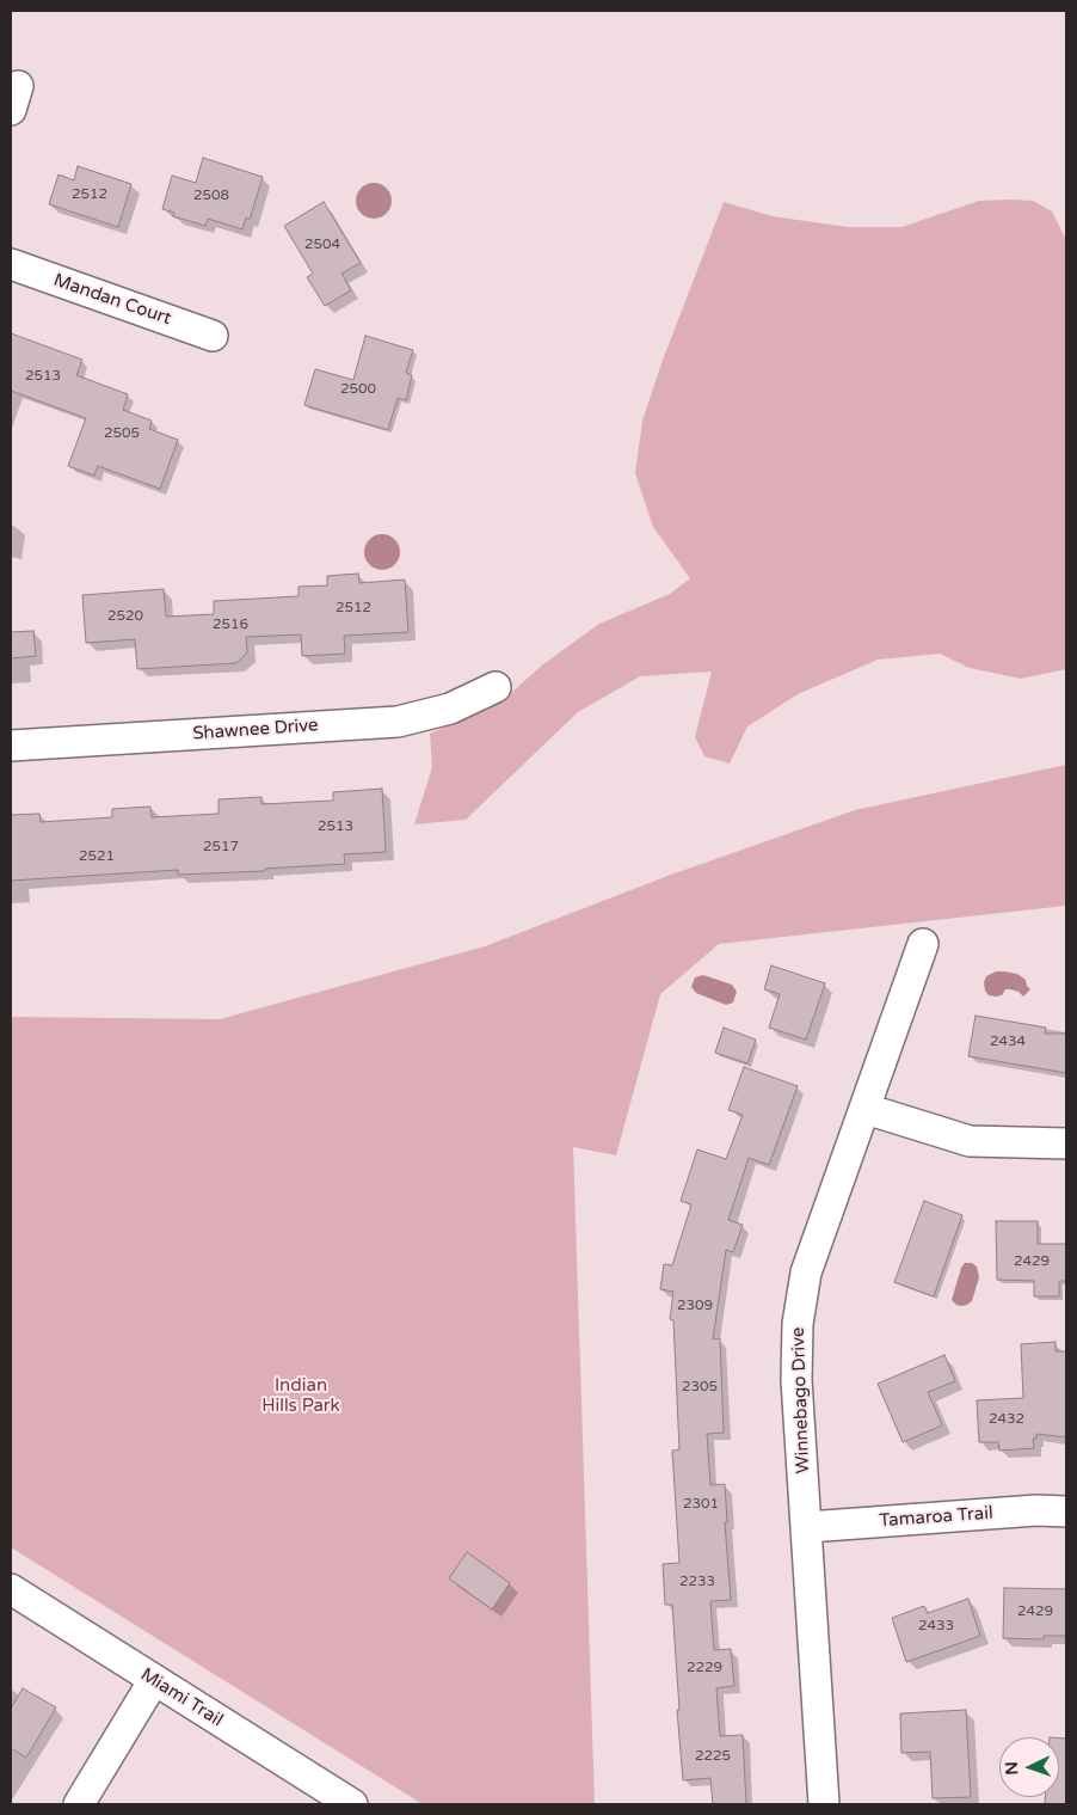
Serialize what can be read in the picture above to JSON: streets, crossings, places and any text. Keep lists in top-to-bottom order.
{
  "streets": {
    "street": [
      "Mandan Court",
      "Shawnee Drive",
      "Winnebago Drive",
      "Tamaroa Trail",
      "Miami Trail"
    ]
  },
  "crossings": [
    ["Winnebago Drive", "Tamaroa Trail"]
  ],
  "parks": ["Indian Hills Park"],
  "house_numbers": [
    "2512",
    "2508",
    "2504",
    "2513",
    "2500",
    "2505",
    "2512",
    "2520",
    "2516",
    "2513",
    "2517",
    "2521",
    "2434",
    "2429",
    "2309",
    "2305",
    "2432",
    "2301",
    "2233",
    "2429",
    "2433",
    "2229",
    "2225"
  ],
  "north": "left"
}
